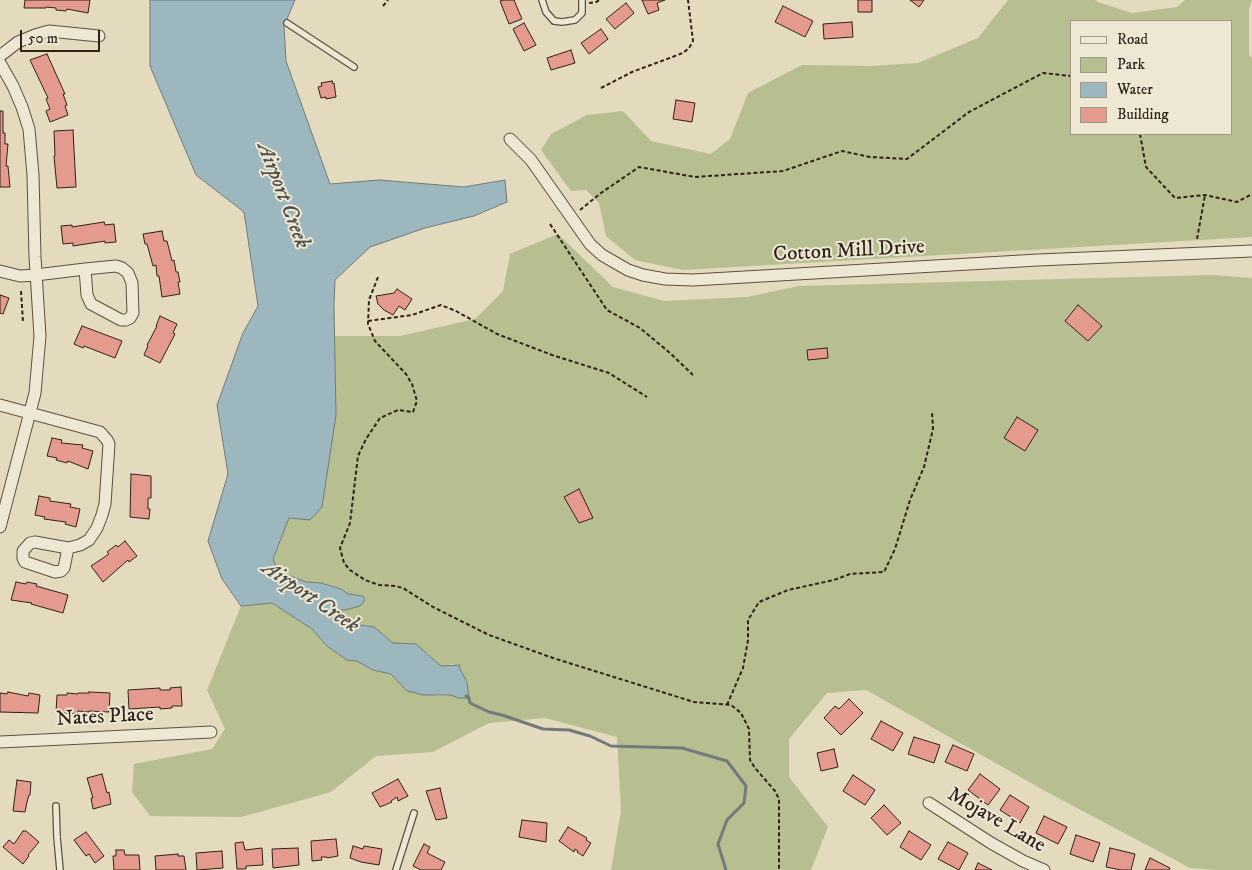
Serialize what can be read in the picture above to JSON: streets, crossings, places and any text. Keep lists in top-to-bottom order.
{
  "streets": {
    "street": ["Cotton Mill Drive", "Nates Place", "Mojave Lane"]
  },
  "water": ["Airport Creek"],
  "legend": [
    "Road",
    "Park",
    "Water",
    "Building"
  ],
  "scale_bar": "50 m"
}
